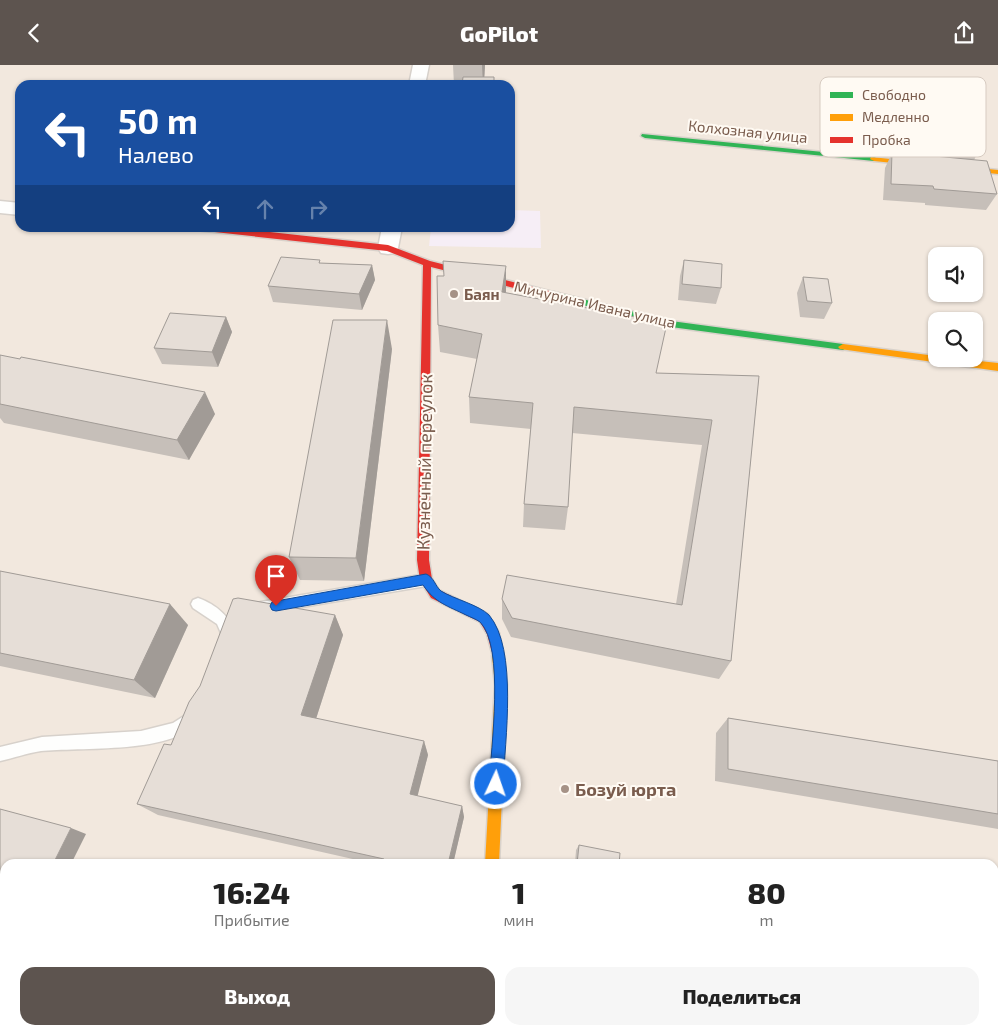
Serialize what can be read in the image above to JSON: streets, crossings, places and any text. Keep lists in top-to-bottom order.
{
  "streets": {
    "street": ["Колхозная улица", "Мичурина Ивана улица", "Кузнечный переулок"]
  },
  "crossings": [
    ["Мичурина Ивана улица", "Кузнечный переулок"]
  ],
  "places": ["Баян", "Бозуй юрта"],
  "legend": ["Свободно", "Медленно", "Пробка"],
  "page": {
    "header": "GoPilot",
    "turn": ["50 m", "Налево"],
    "eta": [
      "16:24",
      "Прибытие",
      "1",
      "мин",
      "80",
      "m"
    ],
    "buttons": ["Выход", "Поделиться"]
  }
}
